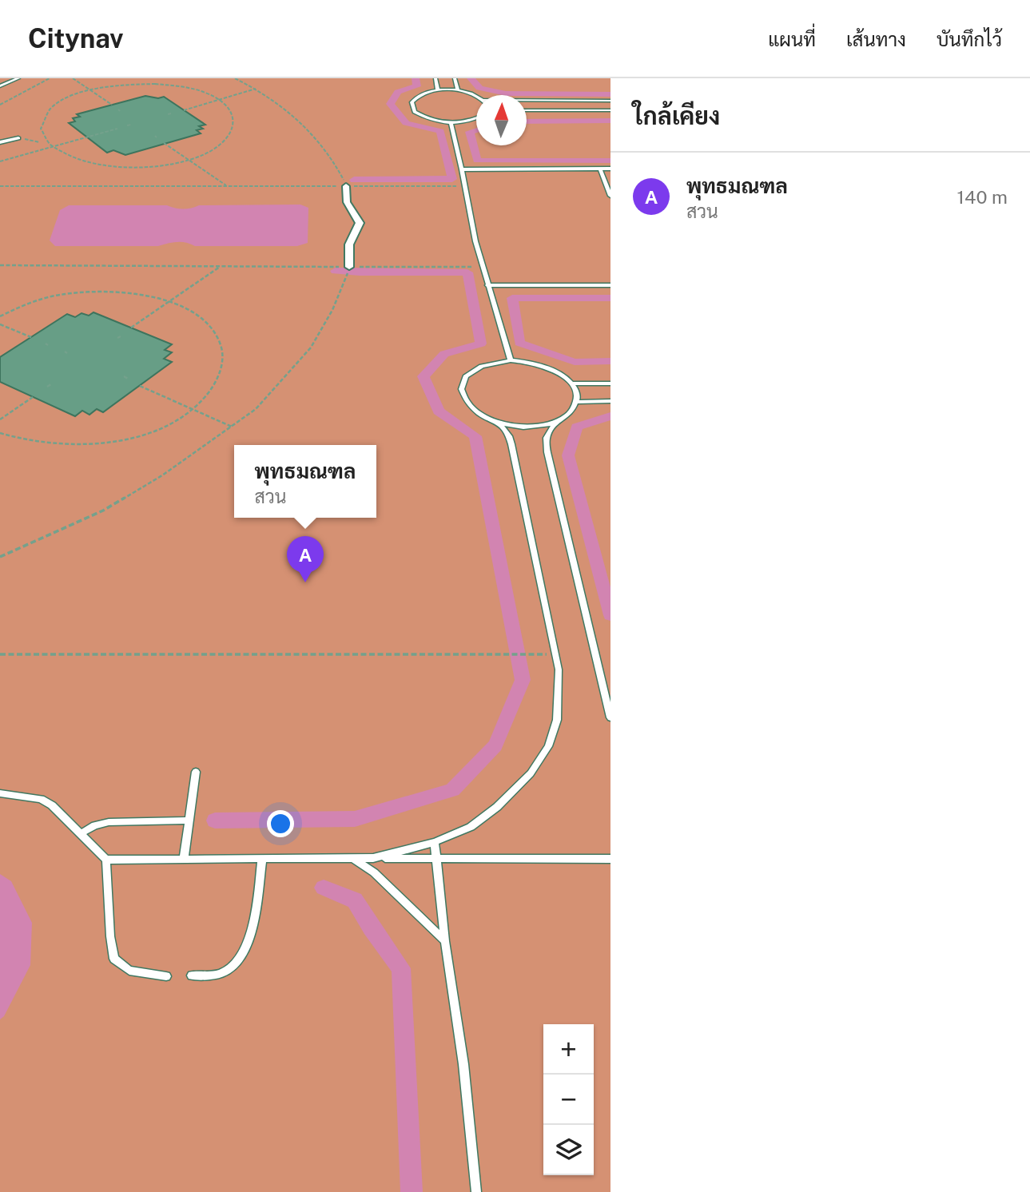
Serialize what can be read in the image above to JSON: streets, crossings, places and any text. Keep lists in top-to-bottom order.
{
  "north": "top",
  "page": {
    "header": "Citynav",
    "nav": ["แผนที่", "เส้นทาง", "บันทึกไว้"],
    "heading": "ใกล้เคียง",
    "list": [
      {
        "mark": "A",
        "name": "พุทธมณฑล",
        "note": "สวน",
        "value": "140 m"
      }
    ],
    "popup": ["พุทธมณฑล", "สวน"],
    "pins": "A",
    "map_buttons": ["+", "−"]
  }
}
